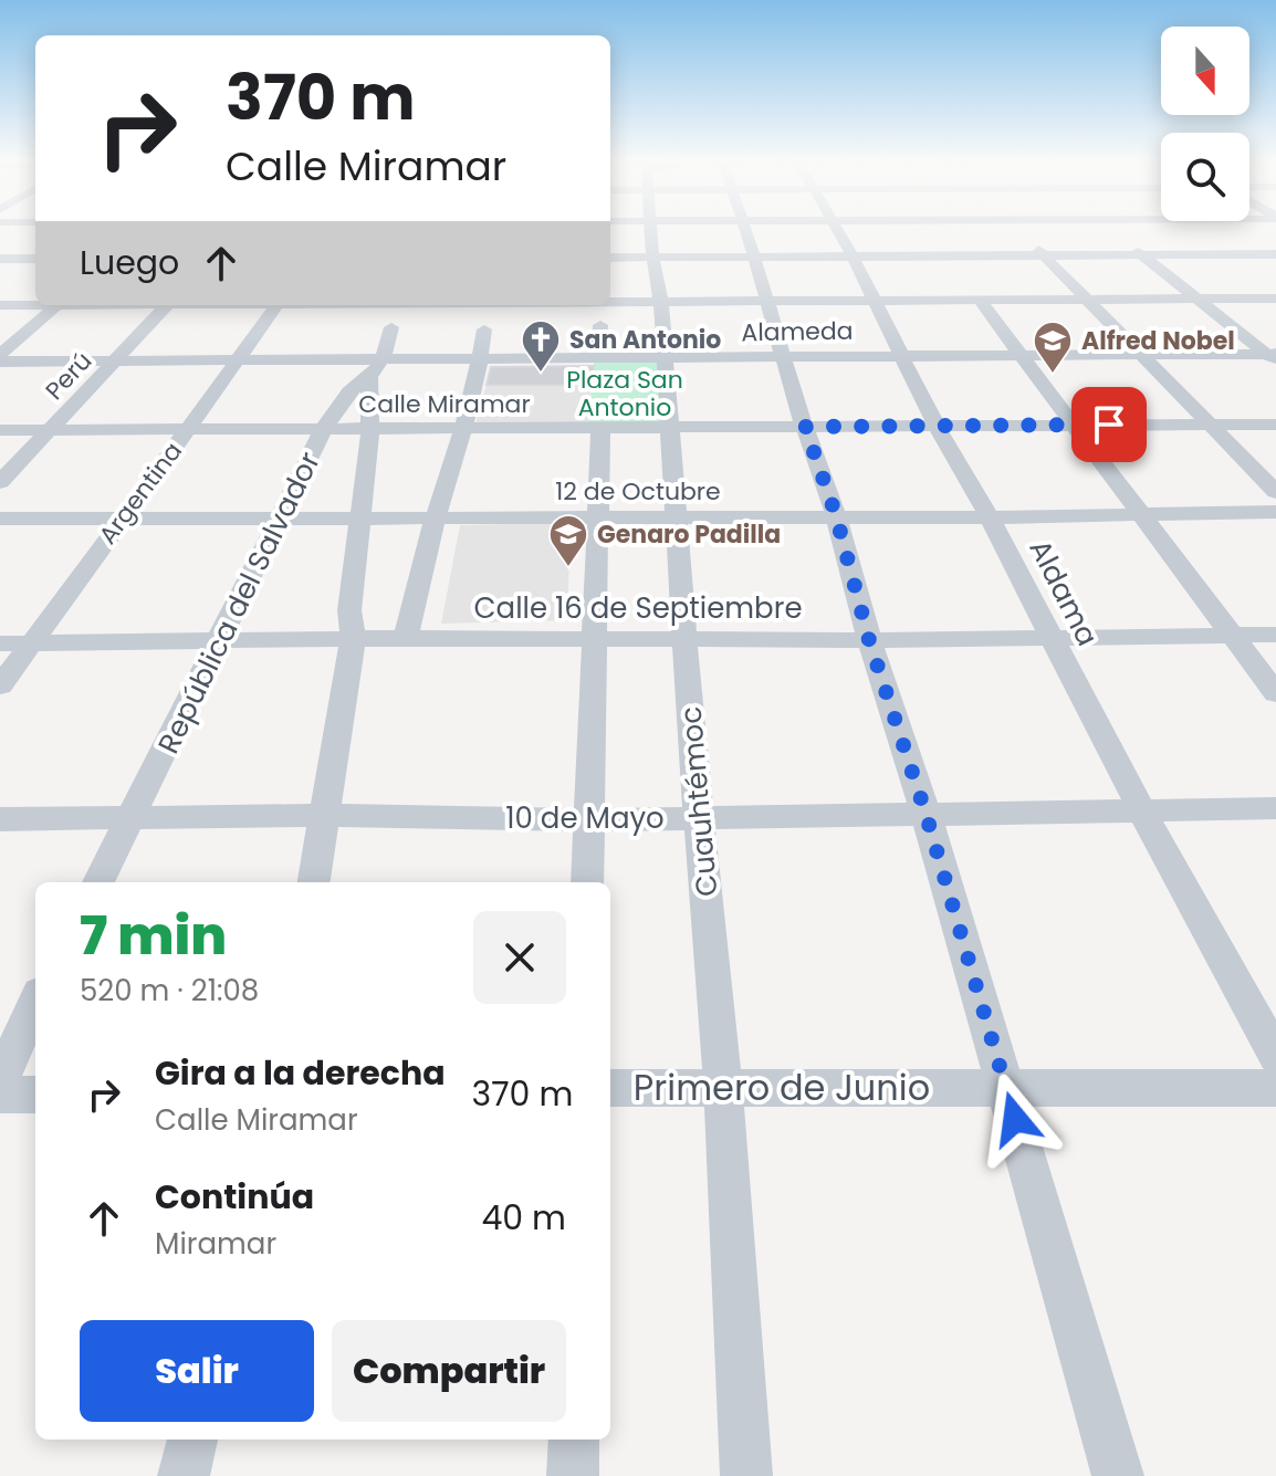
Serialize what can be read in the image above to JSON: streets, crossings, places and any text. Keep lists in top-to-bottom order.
{
  "streets": {
    "street": [
      "Alameda",
      "Perú",
      "Calle Miramar",
      "12 de Octubre",
      "Argentina",
      "Aldama",
      "República del Salvador",
      "Calle 16 de Septiembre",
      "Cuauhtémoc",
      "10 de Mayo",
      "Primero de Junio"
    ]
  },
  "crossings": [
    ["Alameda", "Perú"],
    ["Alameda", "Argentina"],
    ["Alameda", "Aldama"],
    ["Alameda", "República del Salvador"],
    ["Alameda", "Cuauhtémoc"],
    ["Perú", "Calle Miramar"],
    ["Calle Miramar", "Argentina"],
    ["Calle Miramar", "Aldama"],
    ["Calle Miramar", "República del Salvador"],
    ["Calle Miramar", "Cuauhtémoc"],
    ["12 de Octubre", "Argentina"],
    ["12 de Octubre", "Aldama"],
    ["12 de Octubre", "República del Salvador"],
    ["12 de Octubre", "Cuauhtémoc"],
    ["Argentina", "Calle 16 de Septiembre"],
    ["Aldama", "Calle 16 de Septiembre"],
    ["Aldama", "10 de Mayo"],
    ["República del Salvador", "Calle 16 de Septiembre"],
    ["República del Salvador", "10 de Mayo"],
    ["Calle 16 de Septiembre", "Cuauhtémoc"],
    ["Cuauhtémoc", "10 de Mayo"],
    ["Cuauhtémoc", "Primero de Junio"]
  ],
  "parks": ["Plaza San Antonio"],
  "places": {
    "church": ["San Antonio"],
    "school or university": ["Alfred Nobel", "Genaro Padilla"]
  },
  "north": "bottom",
  "page": {
    "turn": ["370 m", "Calle Miramar"],
    "then": "Luego",
    "heading": ["7 min", "520 m · 21:08"],
    "list": [
      {
        "name": "Gira a la derecha",
        "note": "Calle Miramar",
        "value": "370 m"
      },
      {
        "name": "Continúa",
        "note": "Miramar",
        "value": "40 m"
      }
    ],
    "buttons": ["Salir", "Compartir"]
  }
}
